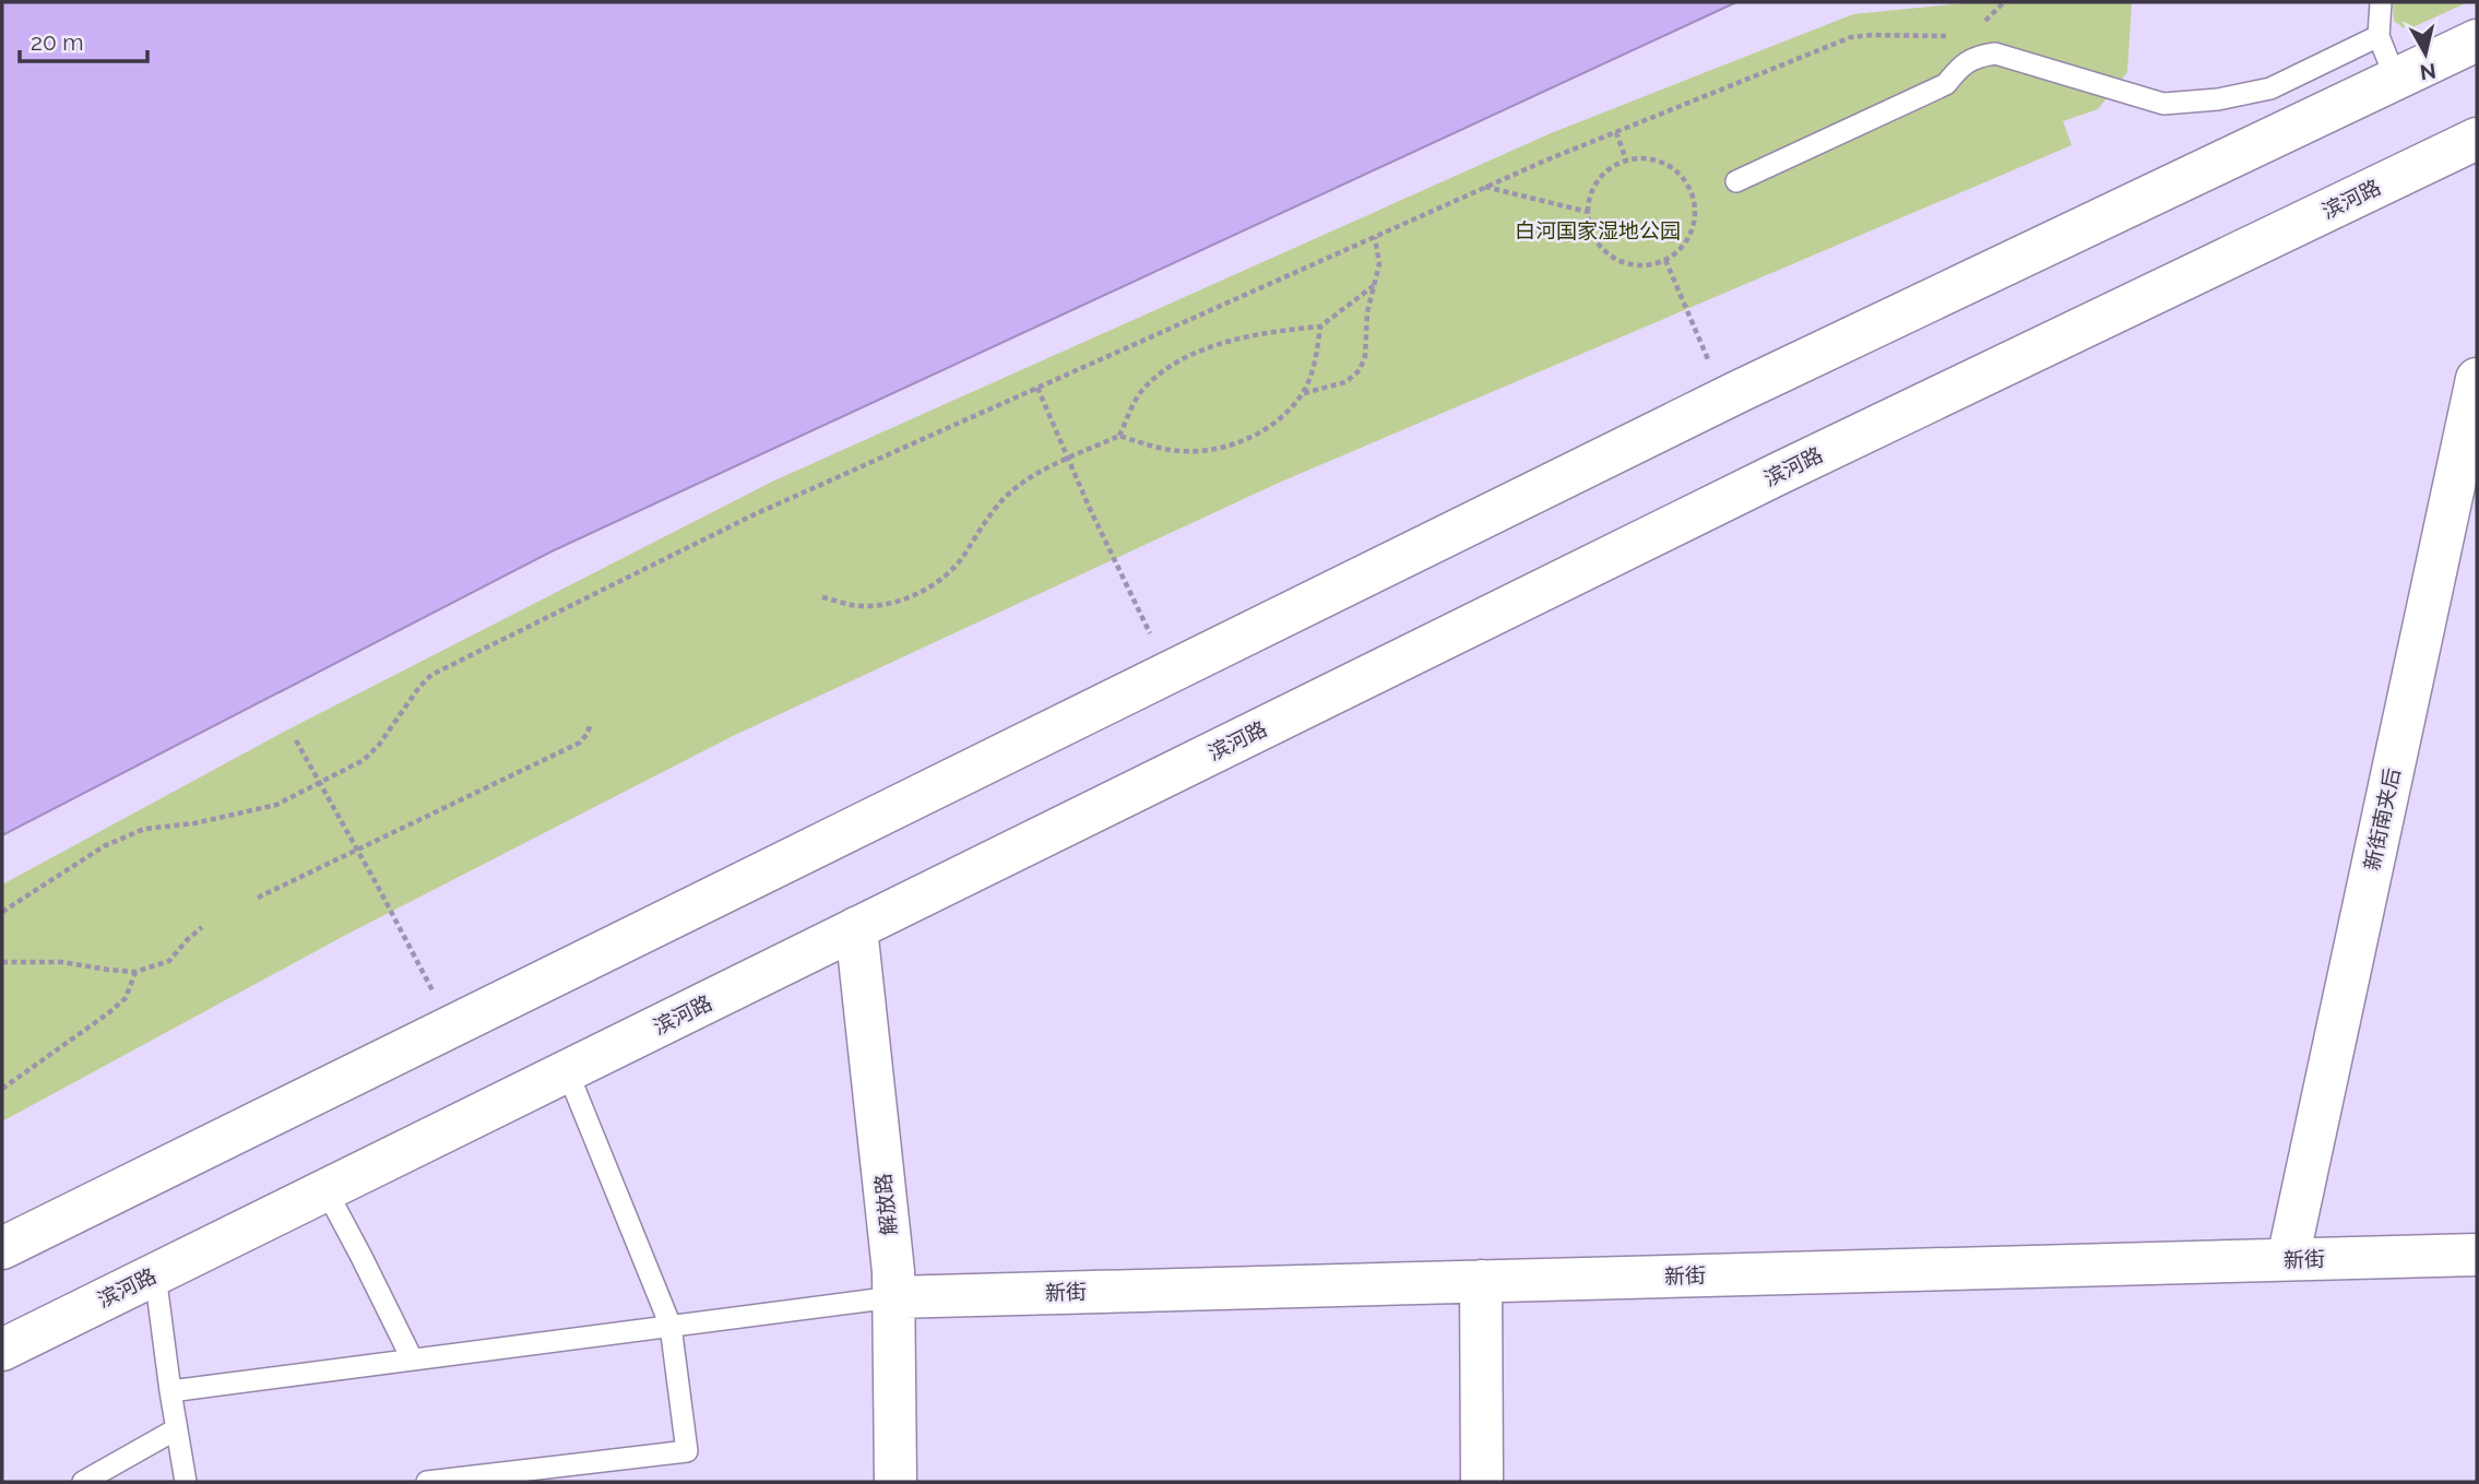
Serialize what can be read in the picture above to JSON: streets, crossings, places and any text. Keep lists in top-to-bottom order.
{
  "streets": {
    "main road": [
      "滨河路",
      "新街南夹后",
      "解放路",
      "新街"
    ]
  },
  "crossings": [
    ["滨河路", "解放路"],
    ["新街南夹后", "新街"],
    ["解放路", "新街"]
  ],
  "parks": ["白河国家湿地公园"],
  "scale_bar": "20 m",
  "north": "bottom"
}
